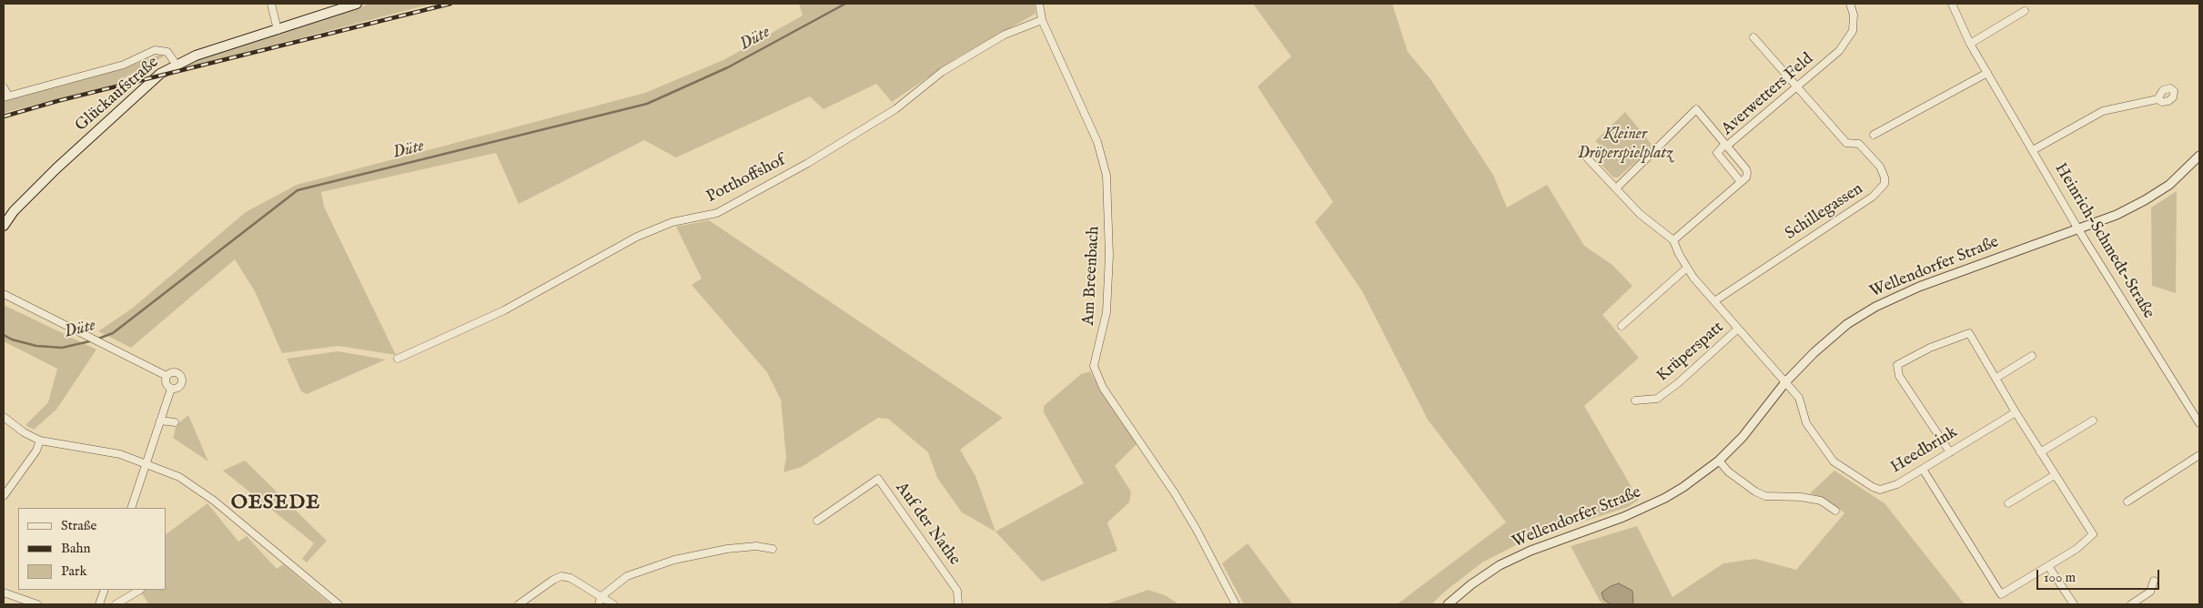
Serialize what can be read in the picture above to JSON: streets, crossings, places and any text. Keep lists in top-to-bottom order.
{
  "streets": {
    "main road": ["Glückaufstraße"],
    "street": [
      "Averwetters Feld",
      "Potthoffshof",
      "Schillegassen",
      "Heinrich-Schmedt-Straße",
      "Wellendorfer Straße",
      "Am Breenbach",
      "Krüperspatt",
      "Heedbrink",
      "Auf der Nathe"
    ]
  },
  "crossings": [
    ["Averwetters Feld", "Schillegassen"],
    ["Potthoffshof", "Am Breenbach"],
    ["Heinrich-Schmedt-Straße", "Wellendorfer Straße"],
    ["Wellendorfer Straße", "Heedbrink"]
  ],
  "districts": ["OESEDE"],
  "water": ["Düte"],
  "parks": ["Kleiner Dröperspielplatz"],
  "legend": ["Straße", "Bahn", "Park"],
  "scale_bar": "100 m"
}
